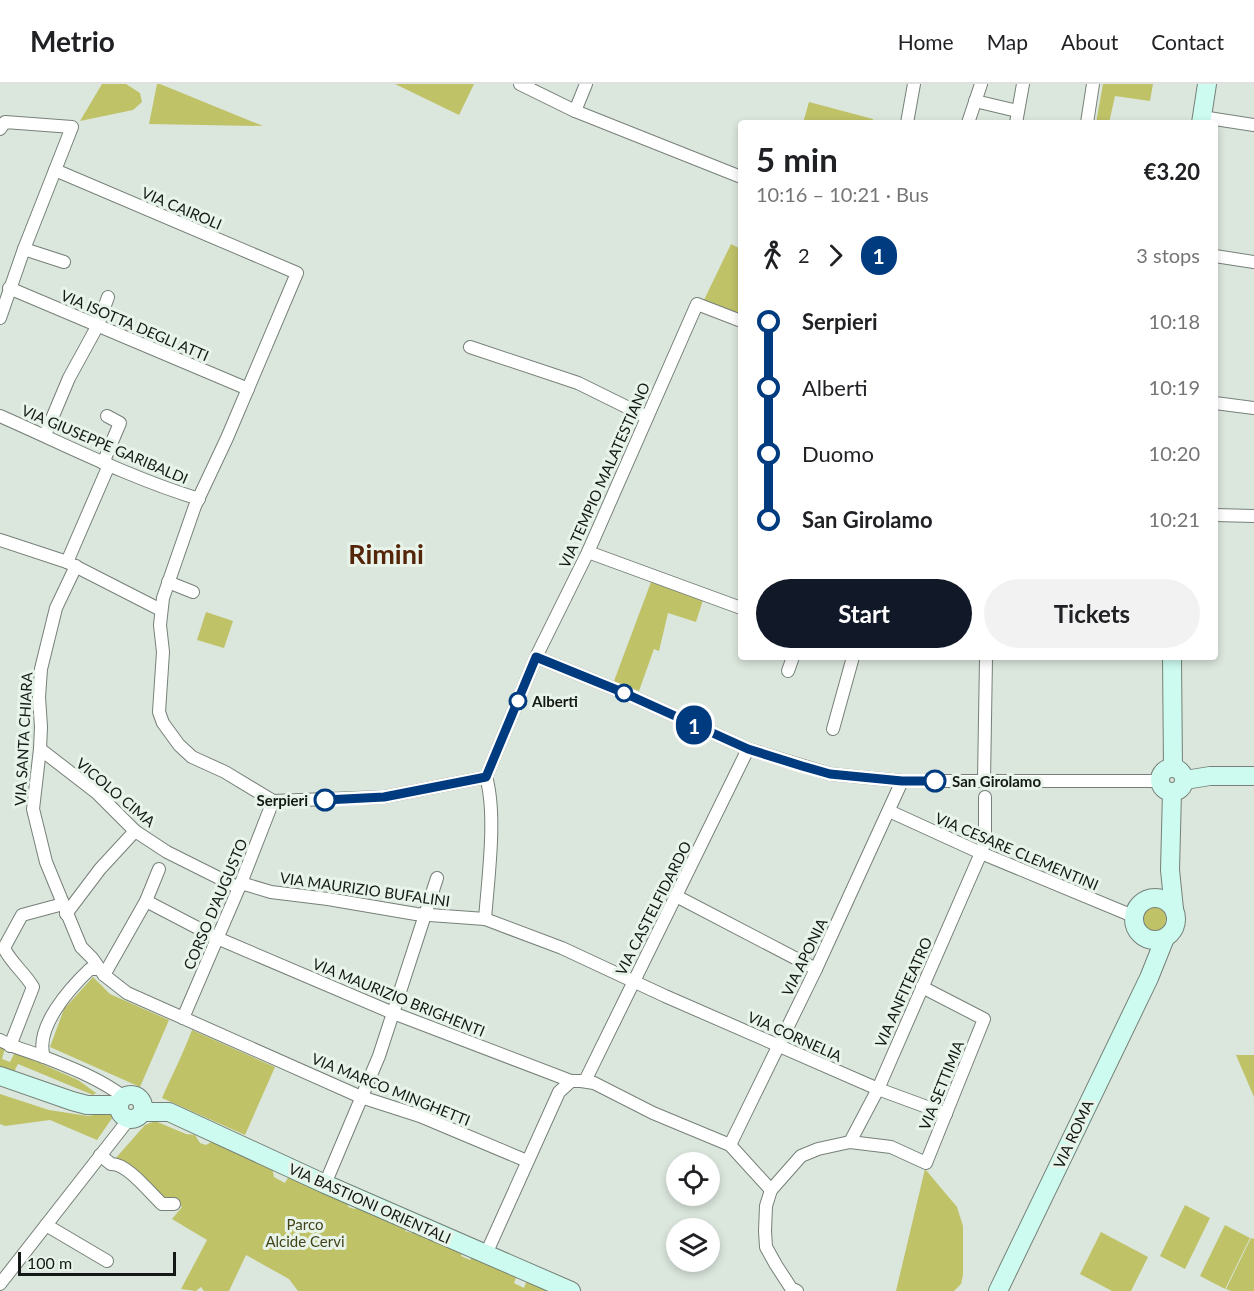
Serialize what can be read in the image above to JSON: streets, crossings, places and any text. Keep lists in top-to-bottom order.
{
  "streets": {
    "main road": ["VIA ROMA", "VIA BASTIONI ORIENTALI"],
    "street": [
      "VIA CAIROLI",
      "VIA ISOTTA DEGLI ATTI",
      "VIA GIUSEPPE GARIBALDI",
      "VIA TEMPIO MALATESTIANO",
      "VIA SANTA CHIARA",
      "VICOLO CIMA",
      "VIA CESARE CLEMENTINI",
      "VIA MAURIZIO BUFALINI",
      "CORSO D'AUGUSTO",
      "VIA CASTELFIDARDO",
      "VIA APONIA",
      "VIA ANFITEATRO",
      "VIA MAURIZIO BRIGHENTI",
      "VIA CORNELIA",
      "VIA SETTIMIA",
      "VIA MARCO MINGHETTI"
    ]
  },
  "crossings": [
    ["VIA CAIROLI", "VIA ISOTTA DEGLI ATTI"],
    ["VIA GIUSEPPE GARIBALDI", "VIA SANTA CHIARA"],
    ["VIA SANTA CHIARA", "VICOLO CIMA"],
    ["VIA SANTA CHIARA", "CORSO D'AUGUSTO"],
    ["VIA SANTA CHIARA", "VIA MARCO MINGHETTI"],
    ["VICOLO CIMA", "VIA MAURIZIO BUFALINI"],
    ["VICOLO CIMA", "CORSO D'AUGUSTO"],
    ["VIA CESARE CLEMENTINI", "VIA APONIA"],
    ["VIA CESARE CLEMENTINI", "VIA ANFITEATRO"],
    ["VIA CESARE CLEMENTINI", "VIA ROMA"],
    ["VIA MAURIZIO BUFALINI", "CORSO D'AUGUSTO"],
    ["VIA MAURIZIO BUFALINI", "VIA CASTELFIDARDO"],
    ["VIA MAURIZIO BUFALINI", "VIA CORNELIA"],
    ["CORSO D'AUGUSTO", "VIA MAURIZIO BRIGHENTI"],
    ["CORSO D'AUGUSTO", "VIA MARCO MINGHETTI"],
    ["VIA CASTELFIDARDO", "VIA MAURIZIO BRIGHENTI"],
    ["VIA CASTELFIDARDO", "VIA CORNELIA"],
    ["VIA CASTELFIDARDO", "VIA MARCO MINGHETTI"],
    ["VIA CASTELFIDARDO", "VIA BASTIONI ORIENTALI"],
    ["VIA APONIA", "VIA MAURIZIO BRIGHENTI"],
    ["VIA APONIA", "VIA CORNELIA"],
    ["VIA ANFITEATRO", "VIA CORNELIA"],
    ["VIA ANFITEATRO", "VIA SETTIMIA"],
    ["VIA CORNELIA", "VIA SETTIMIA"]
  ],
  "districts": ["Rimini"],
  "parks": ["Parco Alcide Cervi"],
  "places": ["Alberti", "San Girolamo", "Serpieri"],
  "lines": ["bus line 1"],
  "scale_bar": "100 m",
  "page": {
    "header": "Metrio",
    "nav": [
      "Home",
      "Map",
      "About",
      "Contact"
    ],
    "on_map": "1",
    "heading": ["5 min", "10:16 – 10:21 · Bus", "€3.20"],
    "legs": ["2", "1", "3 stops"],
    "list": [
      {
        "name": "Serpieri",
        "value": "10:18"
      },
      {
        "name": "Alberti",
        "value": "10:19"
      },
      {
        "name": "Duomo",
        "value": "10:20"
      },
      {
        "name": "San Girolamo",
        "value": "10:21"
      }
    ],
    "buttons": ["Start", "Tickets"],
    "scale": "100 m"
  }
}
